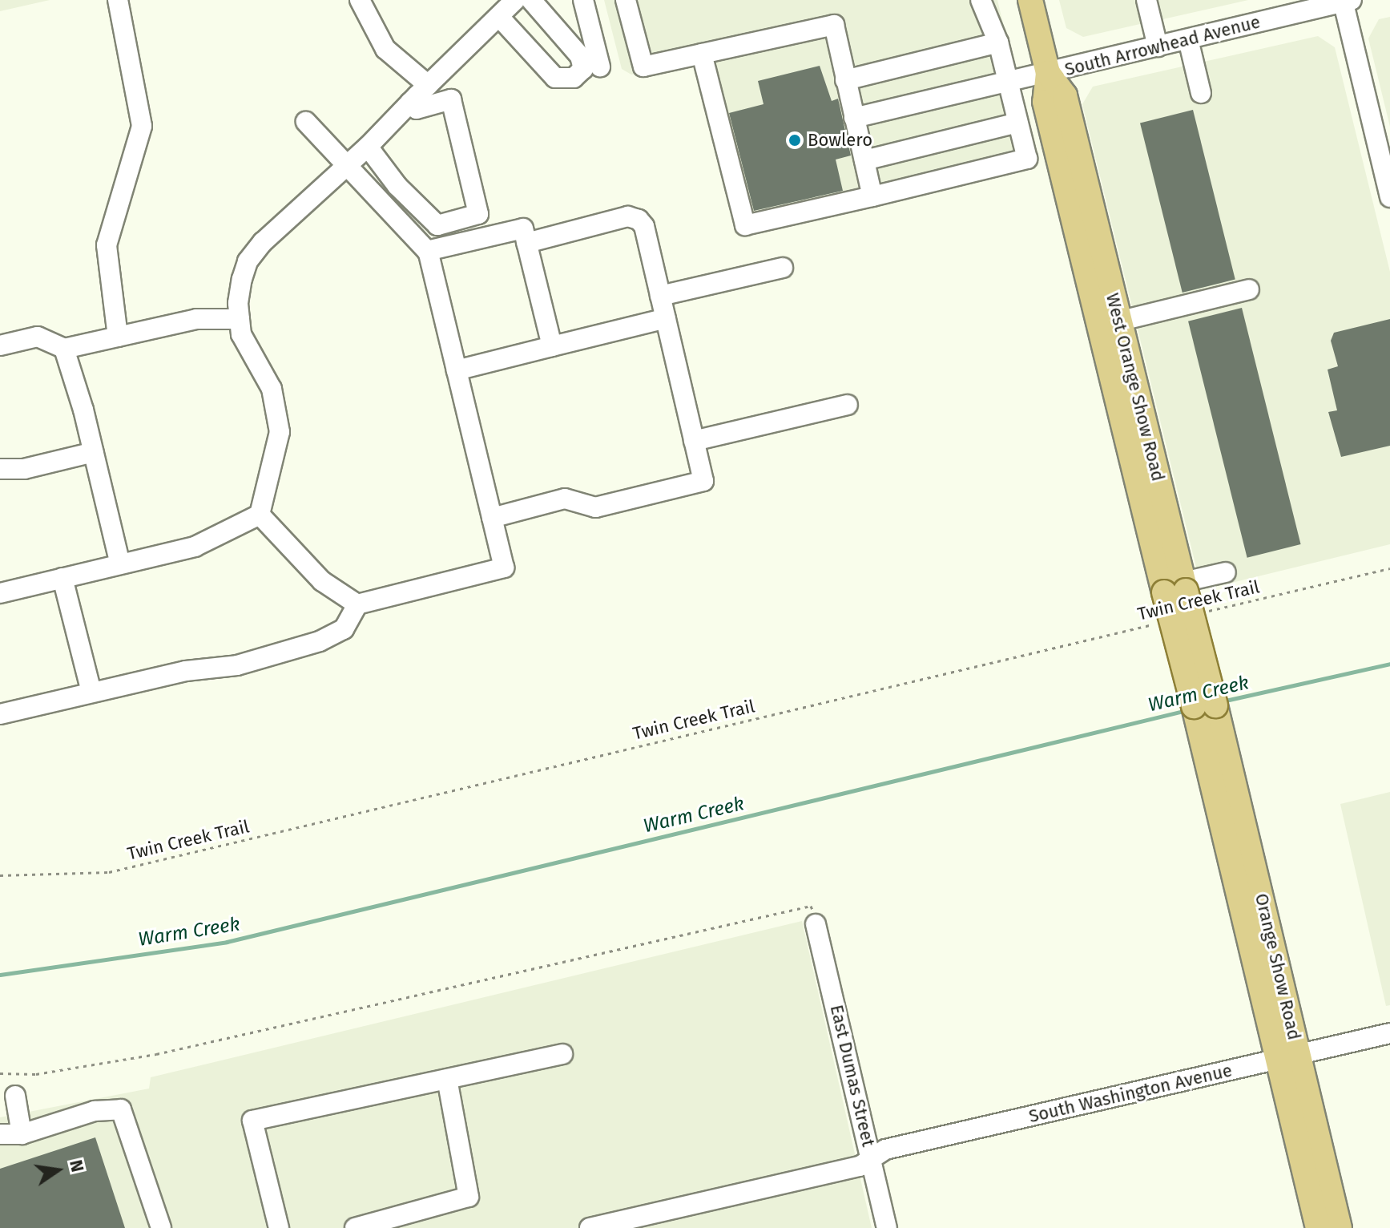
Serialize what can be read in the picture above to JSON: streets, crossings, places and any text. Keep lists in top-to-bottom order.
{
  "streets": {
    "main road": ["West Orange Show Road", "Orange Show Road"],
    "street": ["South Arrowhead Avenue", "East Dumas Street", "South Washington Avenue"],
    "path": ["Twin Creek Trail"]
  },
  "crossings": [
    ["South Arrowhead Avenue", "West Orange Show Road"],
    ["West Orange Show Road", "Orange Show Road"],
    ["Orange Show Road", "South Washington Avenue"],
    ["East Dumas Street", "South Washington Avenue"]
  ],
  "water": ["Warm Creek"],
  "places": ["Bowlero"],
  "north": "right"
}
